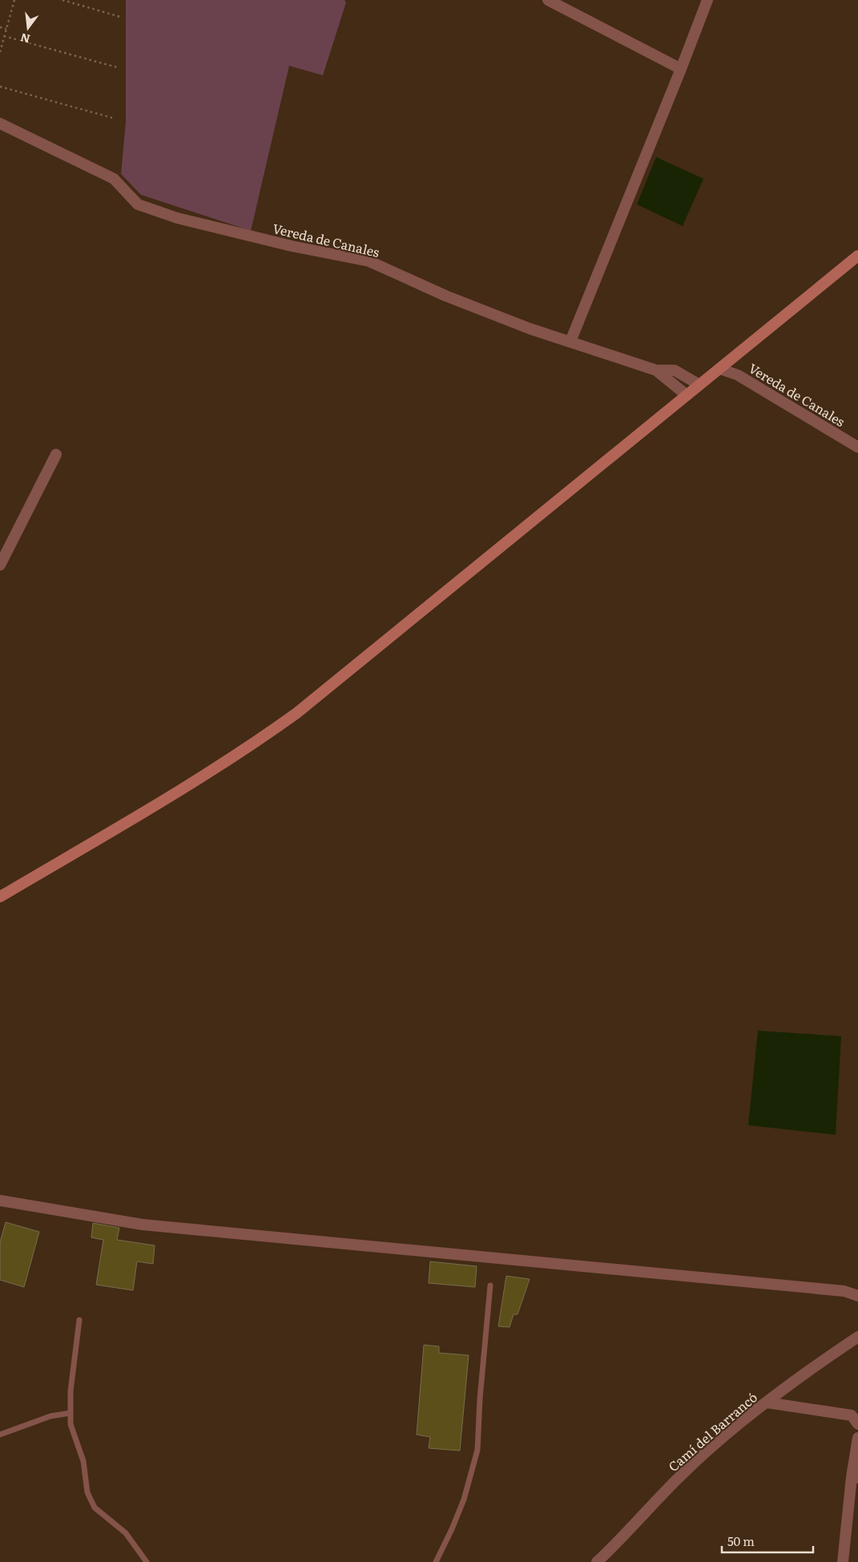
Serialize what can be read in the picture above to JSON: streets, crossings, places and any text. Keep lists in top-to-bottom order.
{
  "streets": {
    "street": ["Vereda de Canales", "Camí del Barrancó"]
  },
  "scale_bar": "50 m",
  "north": "bottom"
}
